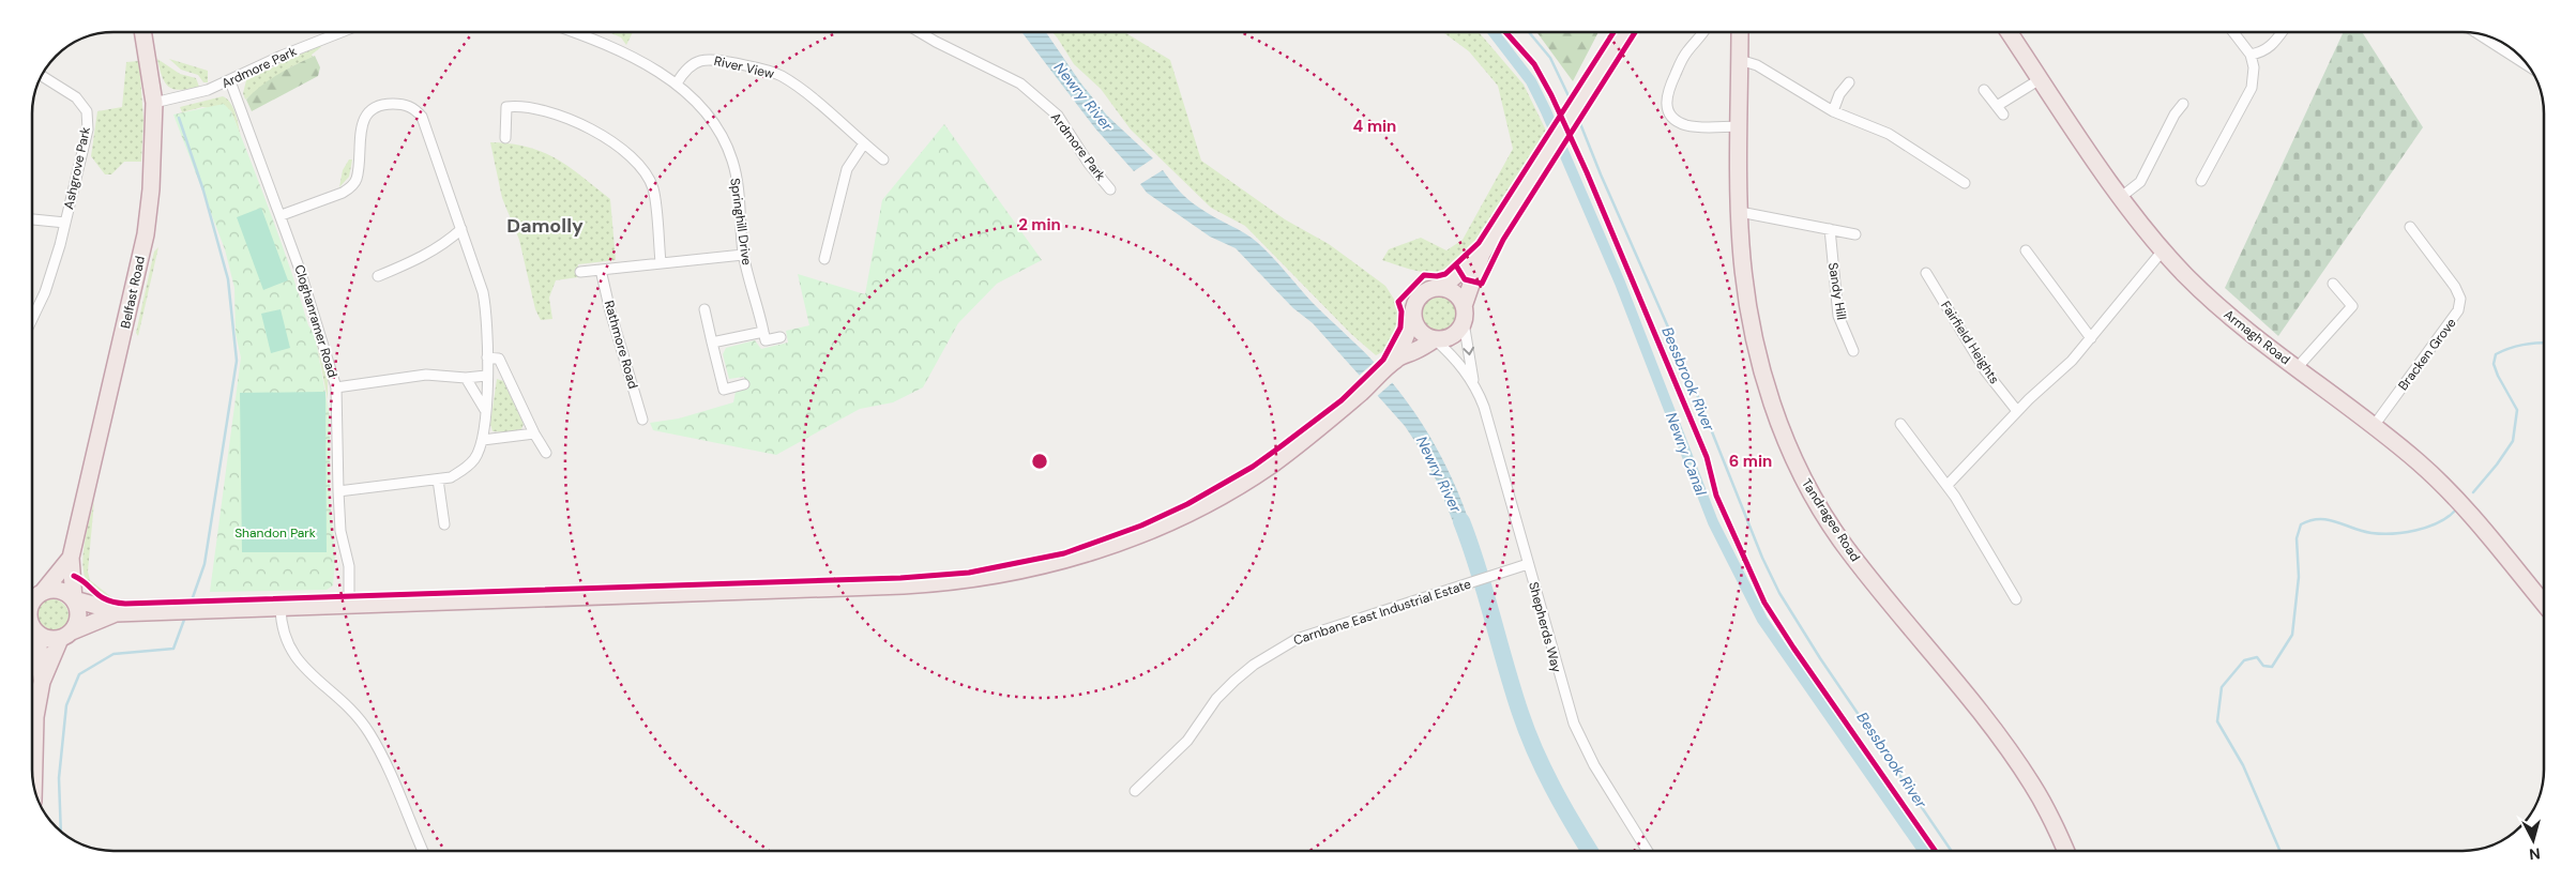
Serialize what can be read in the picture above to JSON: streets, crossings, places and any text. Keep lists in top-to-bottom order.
{
  "streets": {
    "highway": ["Belfast Road", "Armagh Road", "Tandragee Road"],
    "street": [
      "Ardmore Park",
      "River View",
      "Ashgrove Park",
      "Springhill Drive",
      "Sandy Hill",
      "Cloghanramer Road",
      "Fairfield Heights",
      "Rathmore Road",
      "Bracken Grove",
      "Carnbane East Industrial Estate",
      "Shepherds Way"
    ]
  },
  "crossings": [
    ["Ardmore Park", "Belfast Road"],
    ["Ardmore Park", "Cloghanramer Road"],
    ["River View", "Springhill Drive"],
    ["Armagh Road", "Bracken Grove"],
    ["Carnbane East Industrial Estate", "Shepherds Way"]
  ],
  "districts": ["Damolly"],
  "water": ["Newry River", "Bessbrook River", "Newry Canal"],
  "parks": ["Shandon Park"],
  "north": "bottom",
  "rings": ["4 min", "2 min", "6 min"]
}
